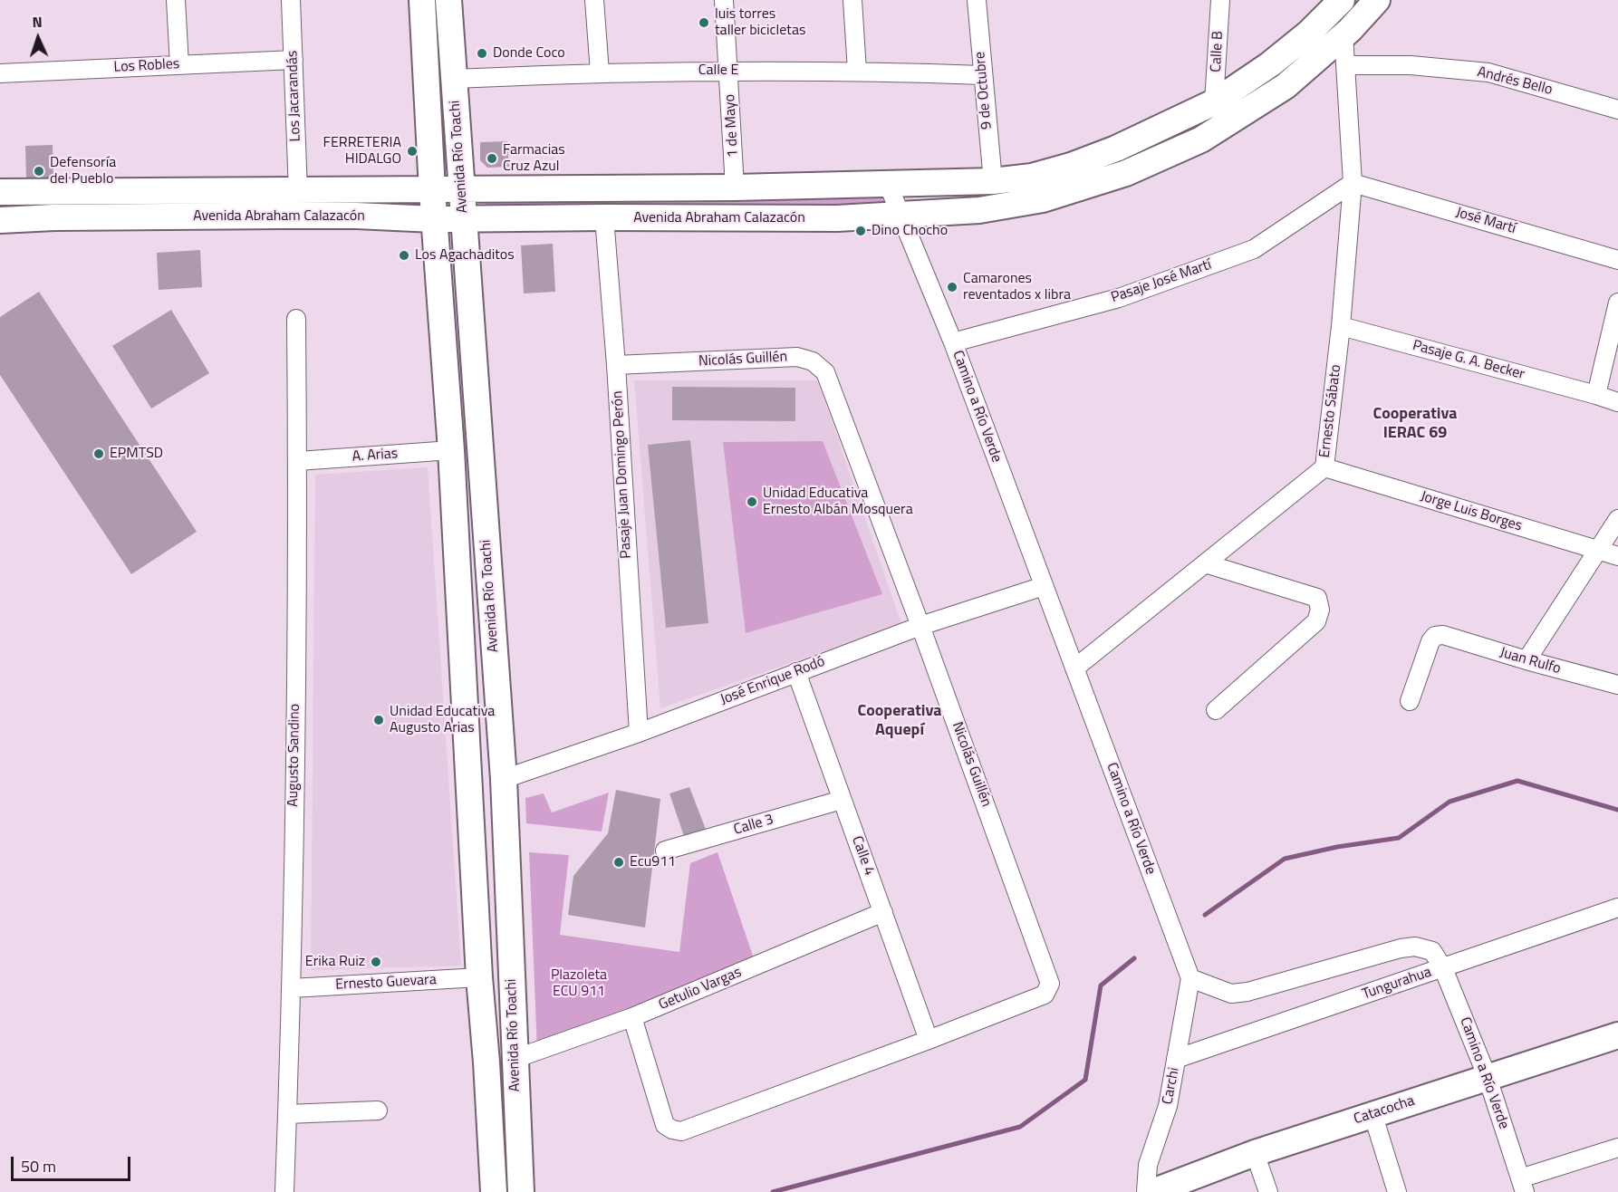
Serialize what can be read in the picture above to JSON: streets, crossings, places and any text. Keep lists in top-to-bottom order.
{
  "streets": {
    "main road": ["Avenida Río Toachi", "Avenida Abraham Calazacón", "Catacocha"],
    "street": [
      "Calle B",
      "Los Robles",
      "Calle E",
      "Andrés Bello",
      "9 de Octubre",
      "Los Jacarandás",
      "1 de Mayo",
      "José Martí",
      "Pasaje José Martí",
      "Nicolás Guillén",
      "Pasaje G. A. Becker",
      "Camino a Río Verde",
      "Ernesto Sábato",
      "A. Arias",
      "Pasaje Juan Domingo Perón",
      "Jorge Luis Borges",
      "Juan Rulfo",
      "José Enrique Rodó",
      "Augusto Sandino",
      "Calle 3",
      "Calle 4",
      "Ernesto Guevara",
      "Tungurahua",
      "Getulio Vargas",
      "Carchi"
    ]
  },
  "crossings": [
    ["Calle B", "Avenida Abraham Calazacón"],
    ["Los Robles", "Los Jacarandás"],
    ["Calle E", "9 de Octubre"],
    ["Calle E", "1 de Mayo"],
    ["Calle E", "Avenida Río Toachi"],
    ["Andrés Bello", "Ernesto Sábato"],
    ["9 de Octubre", "Avenida Abraham Calazacón"],
    ["Los Jacarandás", "Avenida Abraham Calazacón"],
    ["1 de Mayo", "Avenida Abraham Calazacón"],
    ["Avenida Río Toachi", "Avenida Abraham Calazacón"],
    ["Avenida Río Toachi", "A. Arias"],
    ["Avenida Río Toachi", "José Enrique Rodó"],
    ["Avenida Río Toachi", "Ernesto Guevara"],
    ["Avenida Río Toachi", "Getulio Vargas"],
    ["Avenida Abraham Calazacón", "Camino a Río Verde"],
    ["Avenida Abraham Calazacón", "Ernesto Sábato"],
    ["Avenida Abraham Calazacón", "Pasaje Juan Domingo Perón"],
    ["José Martí", "Pasaje José Martí"],
    ["José Martí", "Ernesto Sábato"],
    ["Pasaje José Martí", "Camino a Río Verde"],
    ["Pasaje José Martí", "Ernesto Sábato"],
    ["Nicolás Guillén", "Pasaje Juan Domingo Perón"],
    ["Nicolás Guillén", "José Enrique Rodó"],
    ["Nicolás Guillén", "Calle 4"],
    ["Nicolás Guillén", "Getulio Vargas"],
    ["Pasaje G. A. Becker", "Ernesto Sábato"],
    ["Camino a Río Verde", "Ernesto Sábato"],
    ["Camino a Río Verde", "José Enrique Rodó"],
    ["Camino a Río Verde", "Tungurahua"],
    ["Camino a Río Verde", "Carchi"],
    ["Camino a Río Verde", "Catacocha"],
    ["Ernesto Sábato", "Jorge Luis Borges"],
    ["A. Arias", "Augusto Sandino"],
    ["Pasaje Juan Domingo Perón", "José Enrique Rodó"],
    ["José Enrique Rodó", "Calle 4"],
    ["Augusto Sandino", "Ernesto Guevara"],
    ["Calle 3", "Calle 4"],
    ["Calle 4", "Getulio Vargas"],
    ["Tungurahua", "Carchi"]
  ],
  "districts": ["Cooperativa IERAC 69", "Cooperativa Aquepí"],
  "parks": ["Plazoleta ECU 911"],
  "places": [
    "luis torres taller bicicletas",
    "Donde Coco",
    "FERRETERIA HIDALGO",
    "Farmacias Cruz Azul",
    "Defensoría del Pueblo",
    "Dino Chocho",
    "Los Agachaditos",
    "Camarones reventados x libra",
    "EPMTSD",
    "Unidad Educativa Ernesto Albán Mosquera",
    "Unidad Educativa Augusto Arias",
    "Ecu911",
    "Erika Ruiz"
  ],
  "scale_bar": "50 m",
  "north": "top"
}
